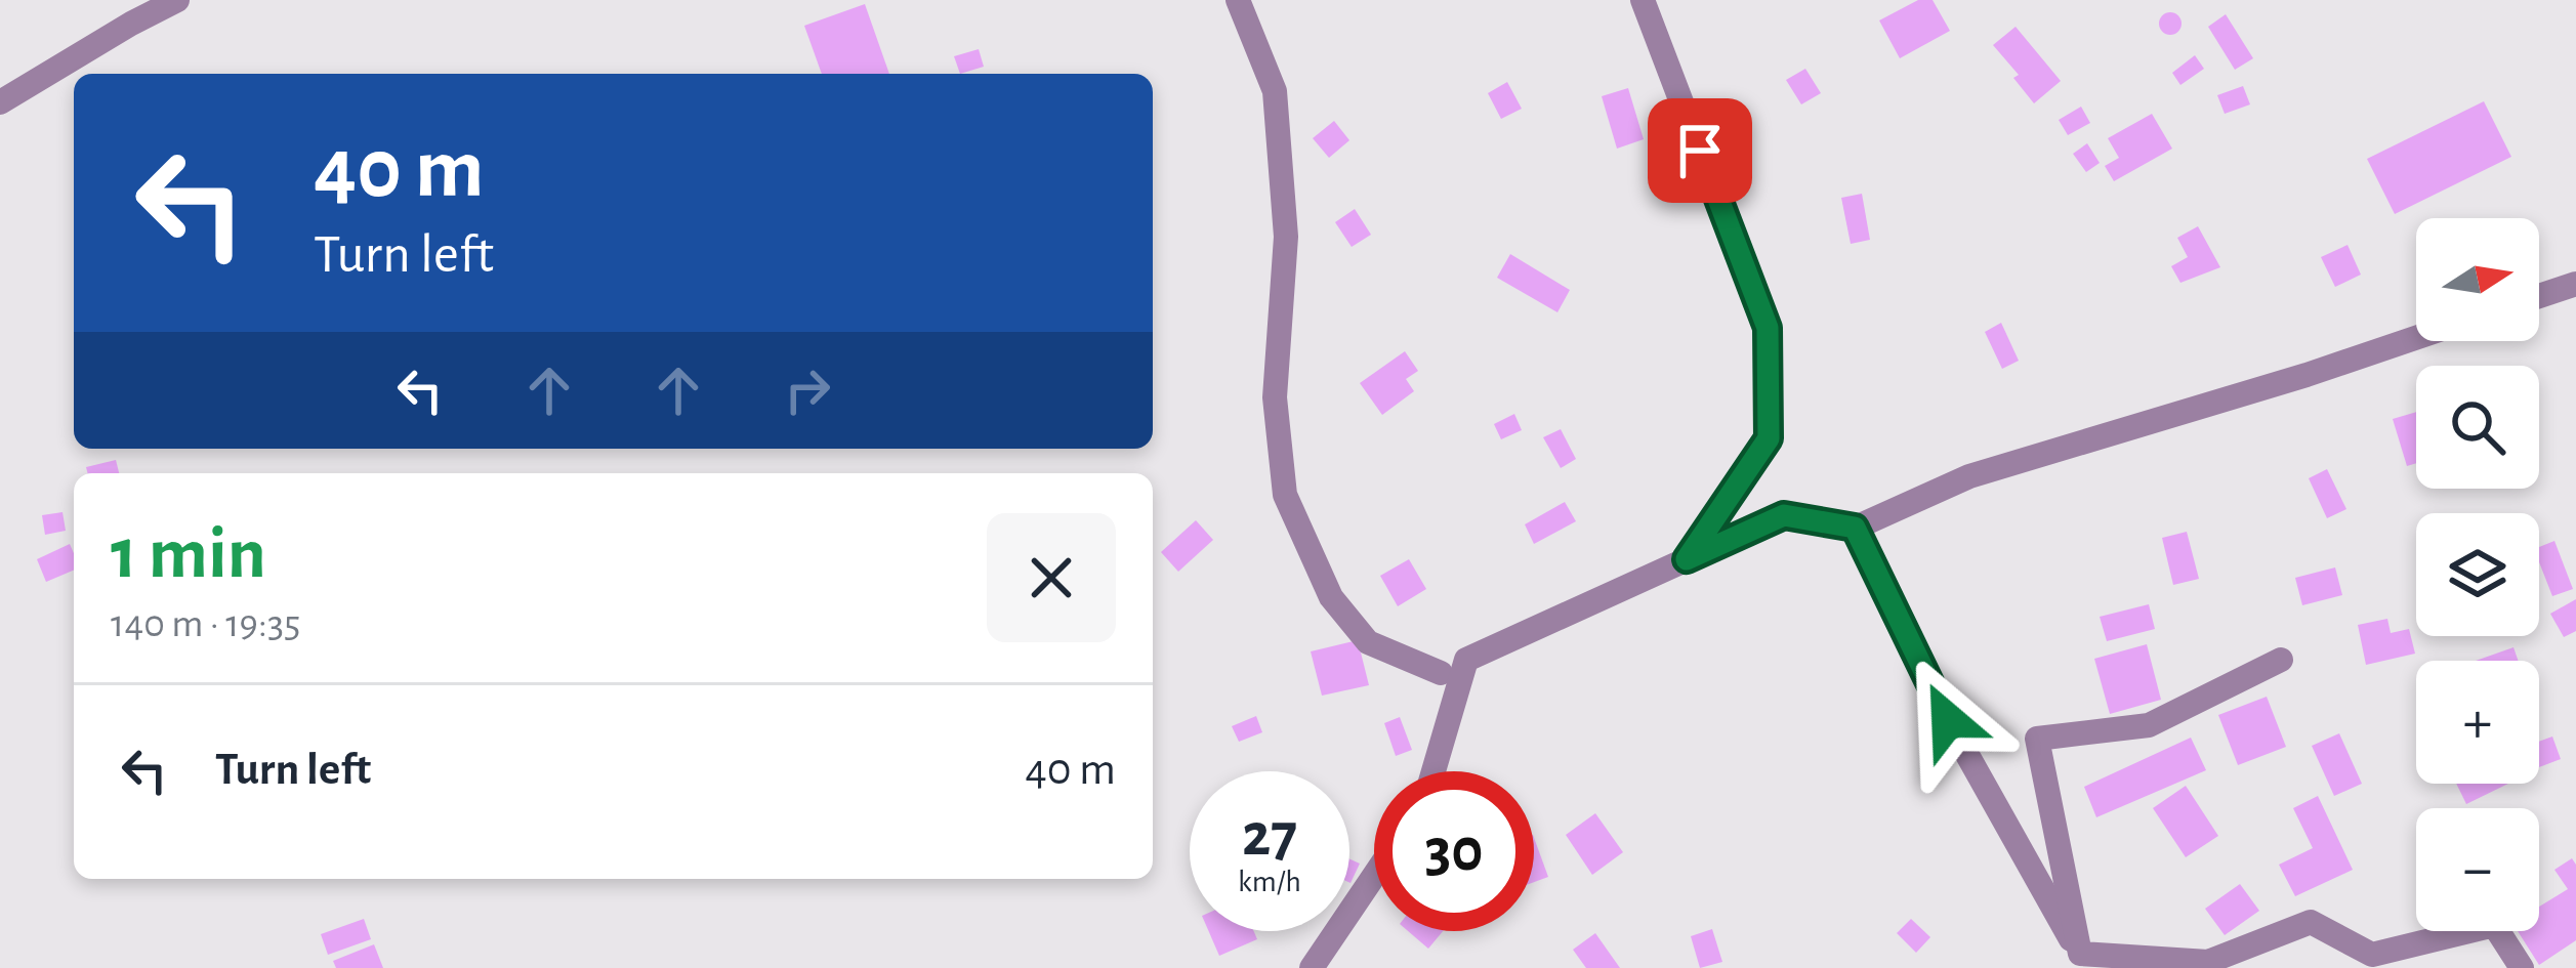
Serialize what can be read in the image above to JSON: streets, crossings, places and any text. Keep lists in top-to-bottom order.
{
  "north": "right",
  "page": {
    "turn": ["40 m", "Turn left"],
    "map_buttons": ["+", "−"],
    "heading": ["1 min", "140 m · 19:35"],
    "list": [
      {
        "name": "Turn left",
        "value": "40 m"
      }
    ],
    "speed": "27 km/h",
    "limit": "30"
  }
}
